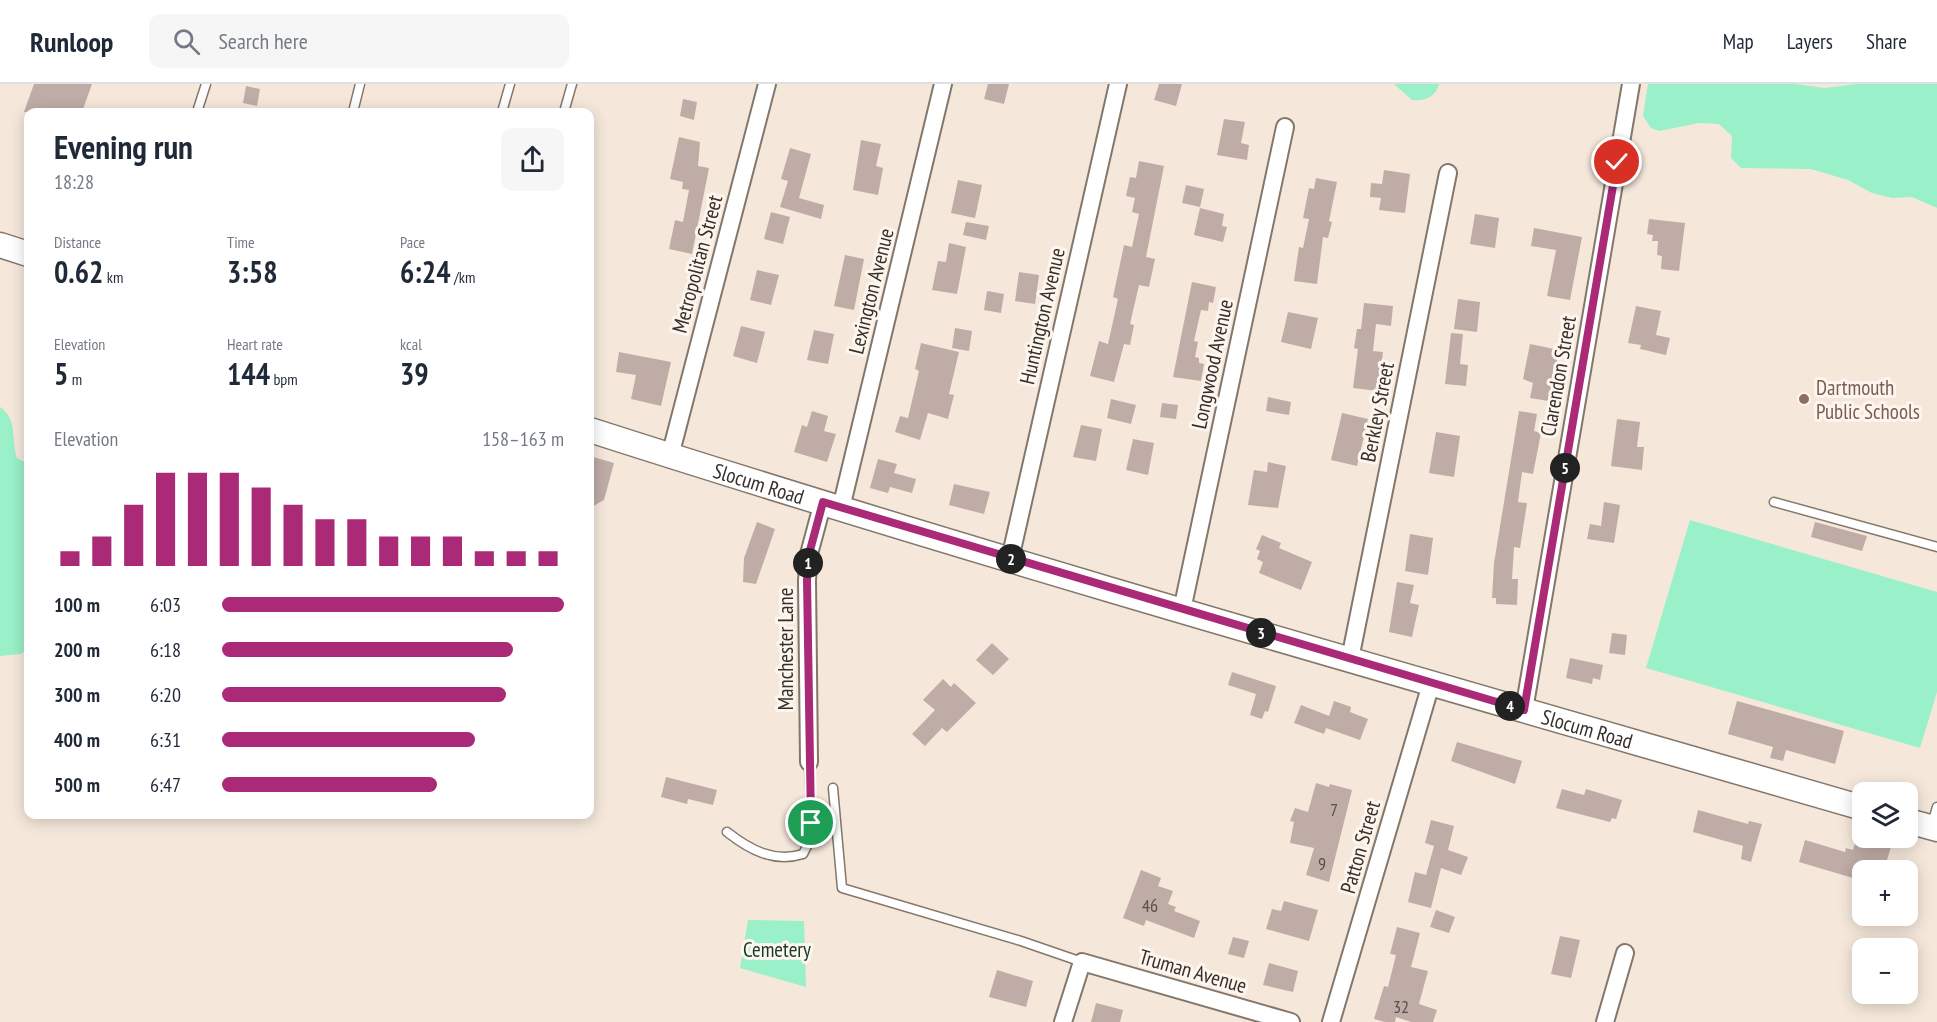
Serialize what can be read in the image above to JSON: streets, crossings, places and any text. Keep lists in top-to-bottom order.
{
  "streets": {
    "main road": ["Slocum Road"],
    "street": [
      "Metropolitan Street",
      "Lexington Avenue",
      "Huntington Avenue",
      "Longwood Avenue",
      "Clarendon Street",
      "Berkley Street",
      "Manchester Lane",
      "Patton Street",
      "Truman Avenue"
    ]
  },
  "crossings": [
    ["Metropolitan Street", "Slocum Road"],
    ["Lexington Avenue", "Slocum Road"],
    ["Lexington Avenue", "Manchester Lane"],
    ["Huntington Avenue", "Slocum Road"],
    ["Longwood Avenue", "Slocum Road"],
    ["Clarendon Street", "Slocum Road"],
    ["Berkley Street", "Slocum Road"],
    ["Slocum Road", "Manchester Lane"],
    ["Slocum Road", "Patton Street"]
  ],
  "parks": ["Cemetery"],
  "places": ["Dartmouth Public Schools"],
  "house_numbers": [
    "7",
    "9",
    "46",
    "32"
  ],
  "page": {
    "header": "Runloop",
    "search": "Search here",
    "nav": ["Map", "Layers", "Share"],
    "heading": ["Evening run", "18:28"],
    "stats": [
      ["Distance", "0.62 km"],
      ["Time", "3:58"],
      ["Pace", "6:24 /km"],
      ["Elevation", "5 m"],
      ["Heart rate", "144 bpm"],
      ["kcal", "39"]
    ],
    "chart": ["Elevation", "158–163 m"],
    "pins": [
      "5",
      "2",
      "1",
      "3",
      "4"
    ],
    "list": [
      {
        "name": "100 m",
        "note": "6:03"
      },
      {
        "name": "200 m",
        "note": "6:18"
      },
      {
        "name": "300 m",
        "note": "6:20"
      },
      {
        "name": "400 m",
        "note": "6:31"
      },
      {
        "name": "500 m",
        "note": "6:47"
      }
    ],
    "map_buttons": ["+", "−"]
  }
}
